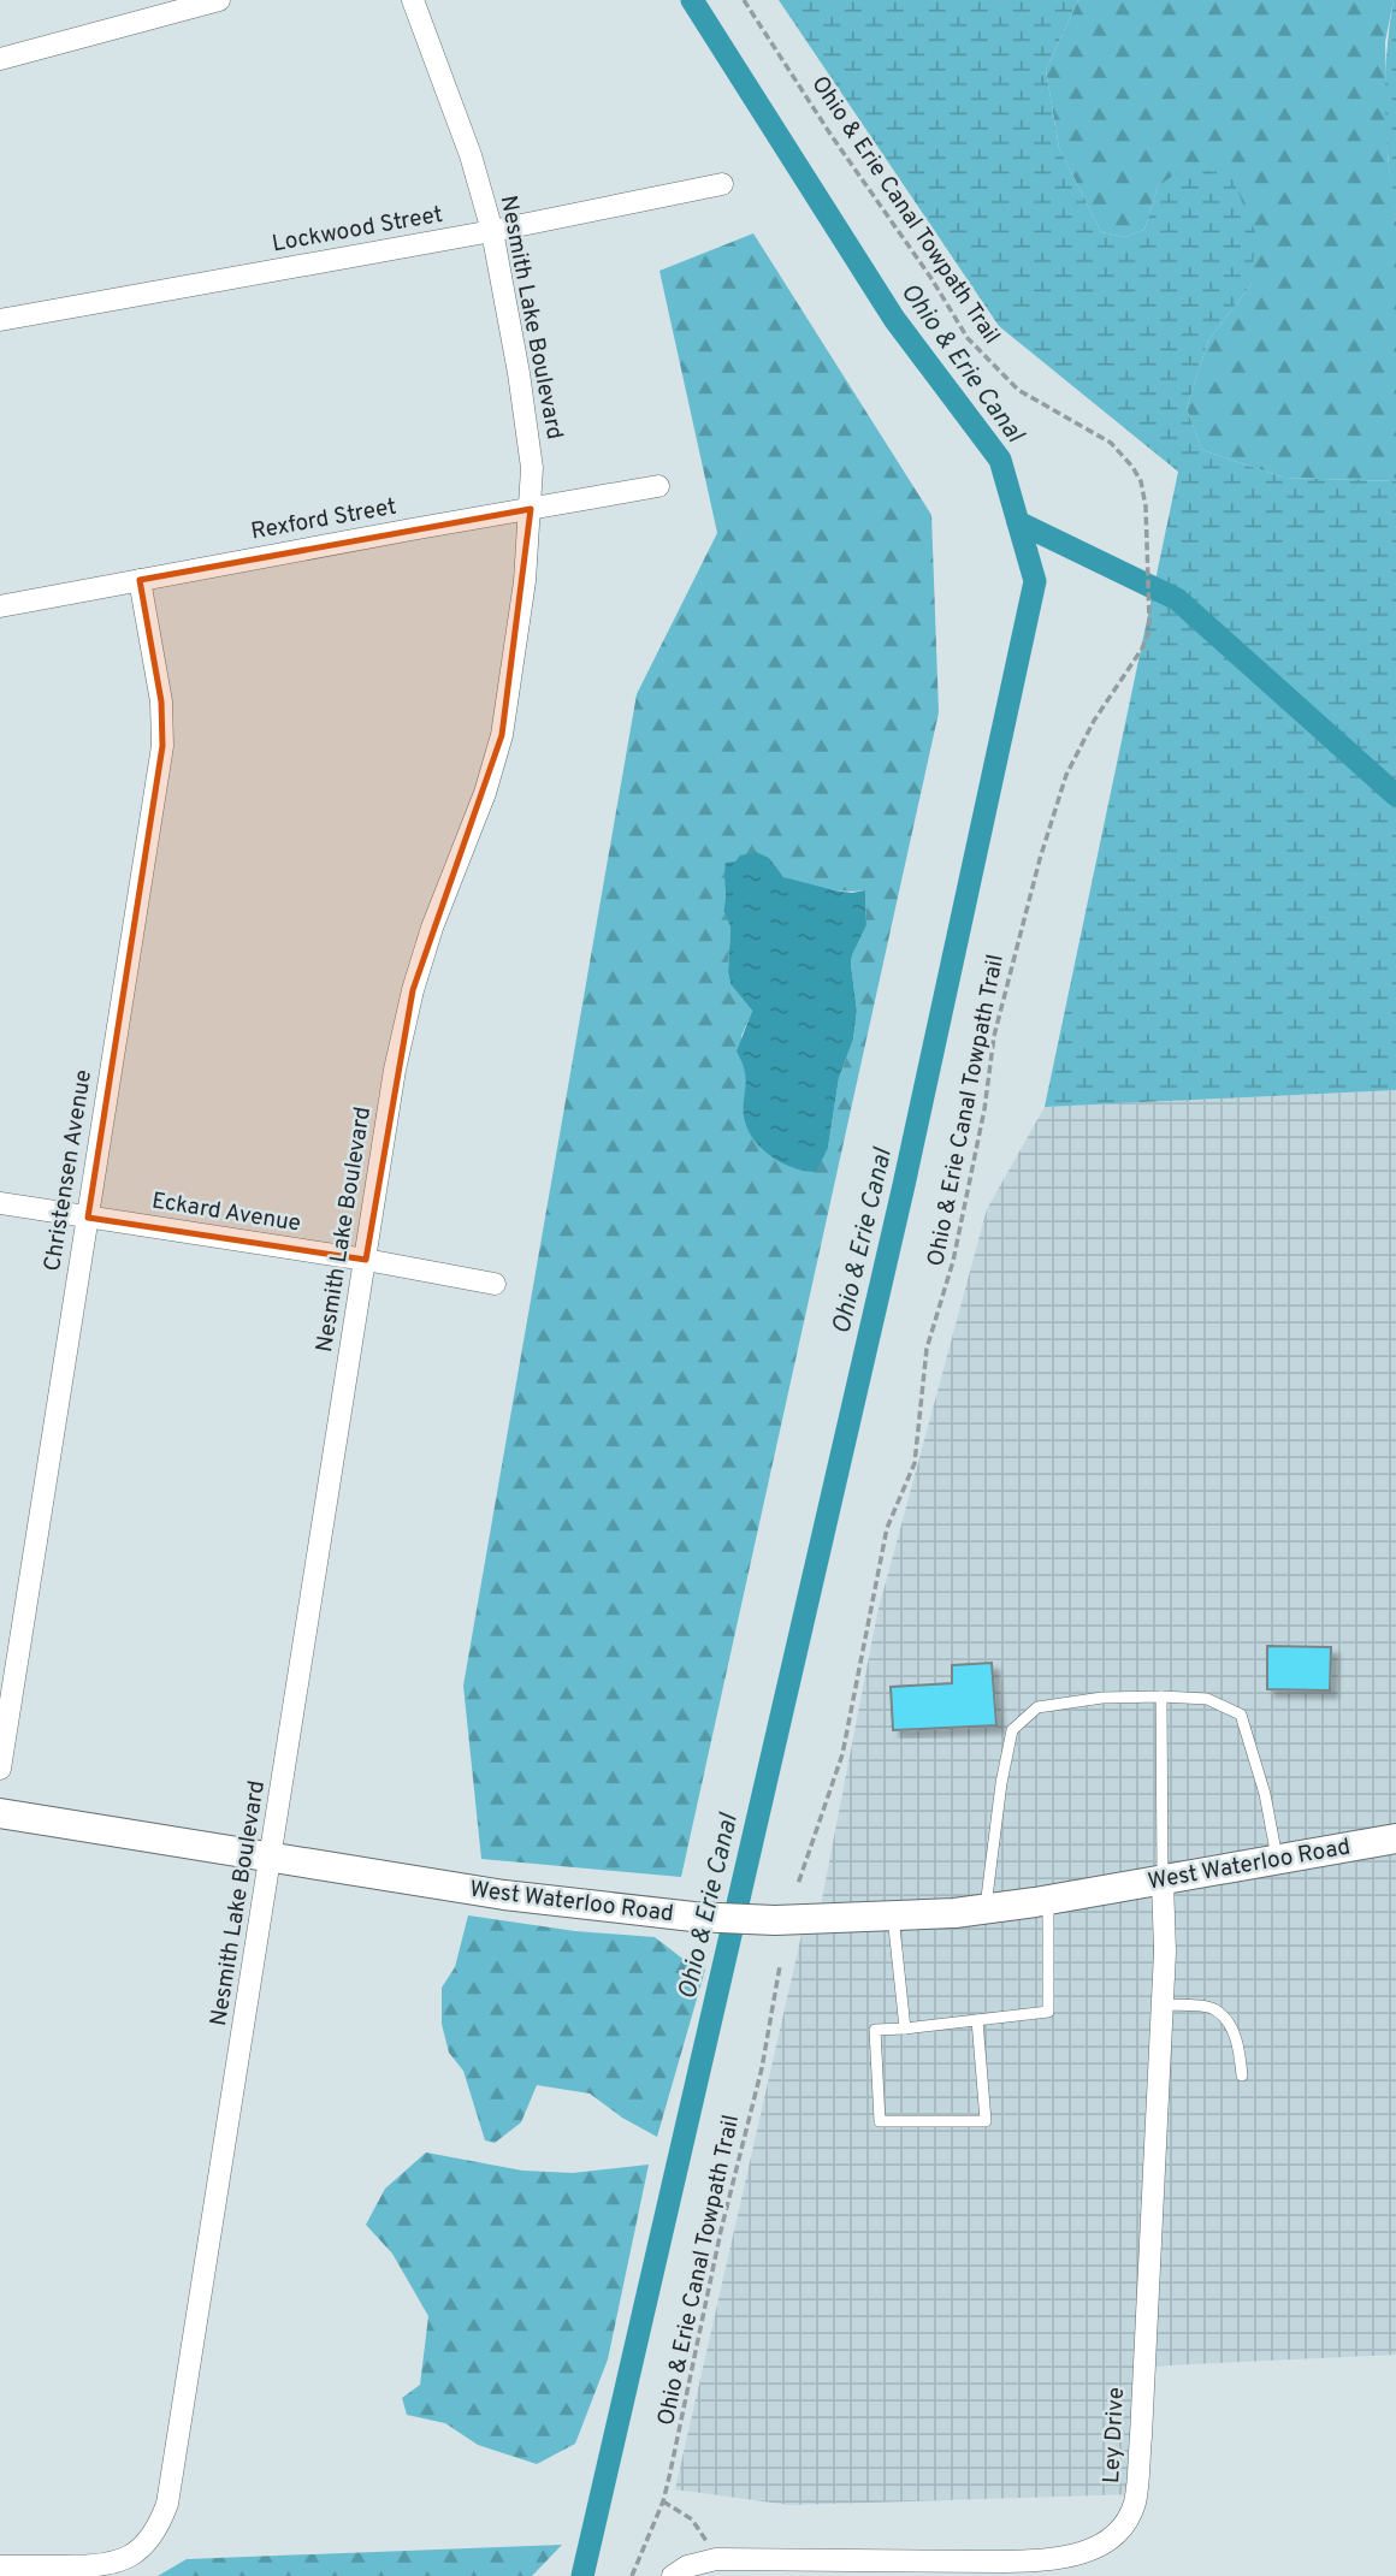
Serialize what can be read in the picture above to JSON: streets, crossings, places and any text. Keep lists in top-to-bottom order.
{
  "streets": {
    "main road": ["West Waterloo Road"],
    "street": [
      "Lockwood Street",
      "Nesmith Lake Boulevard",
      "Rexford Street",
      "Christensen Avenue",
      "Eckard Avenue",
      "Ley Drive"
    ],
    "path": ["Ohio & Erie Canal Towpath Trail"]
  },
  "crossings": [
    ["Lockwood Street", "Nesmith Lake Boulevard"],
    ["Nesmith Lake Boulevard", "Rexford Street"],
    ["Nesmith Lake Boulevard", "Eckard Avenue"],
    ["Nesmith Lake Boulevard", "West Waterloo Road"],
    ["Rexford Street", "Christensen Avenue"],
    ["Christensen Avenue", "Eckard Avenue"],
    ["West Waterloo Road", "Ley Drive"]
  ],
  "water": ["Ohio & Erie Canal"]
}
